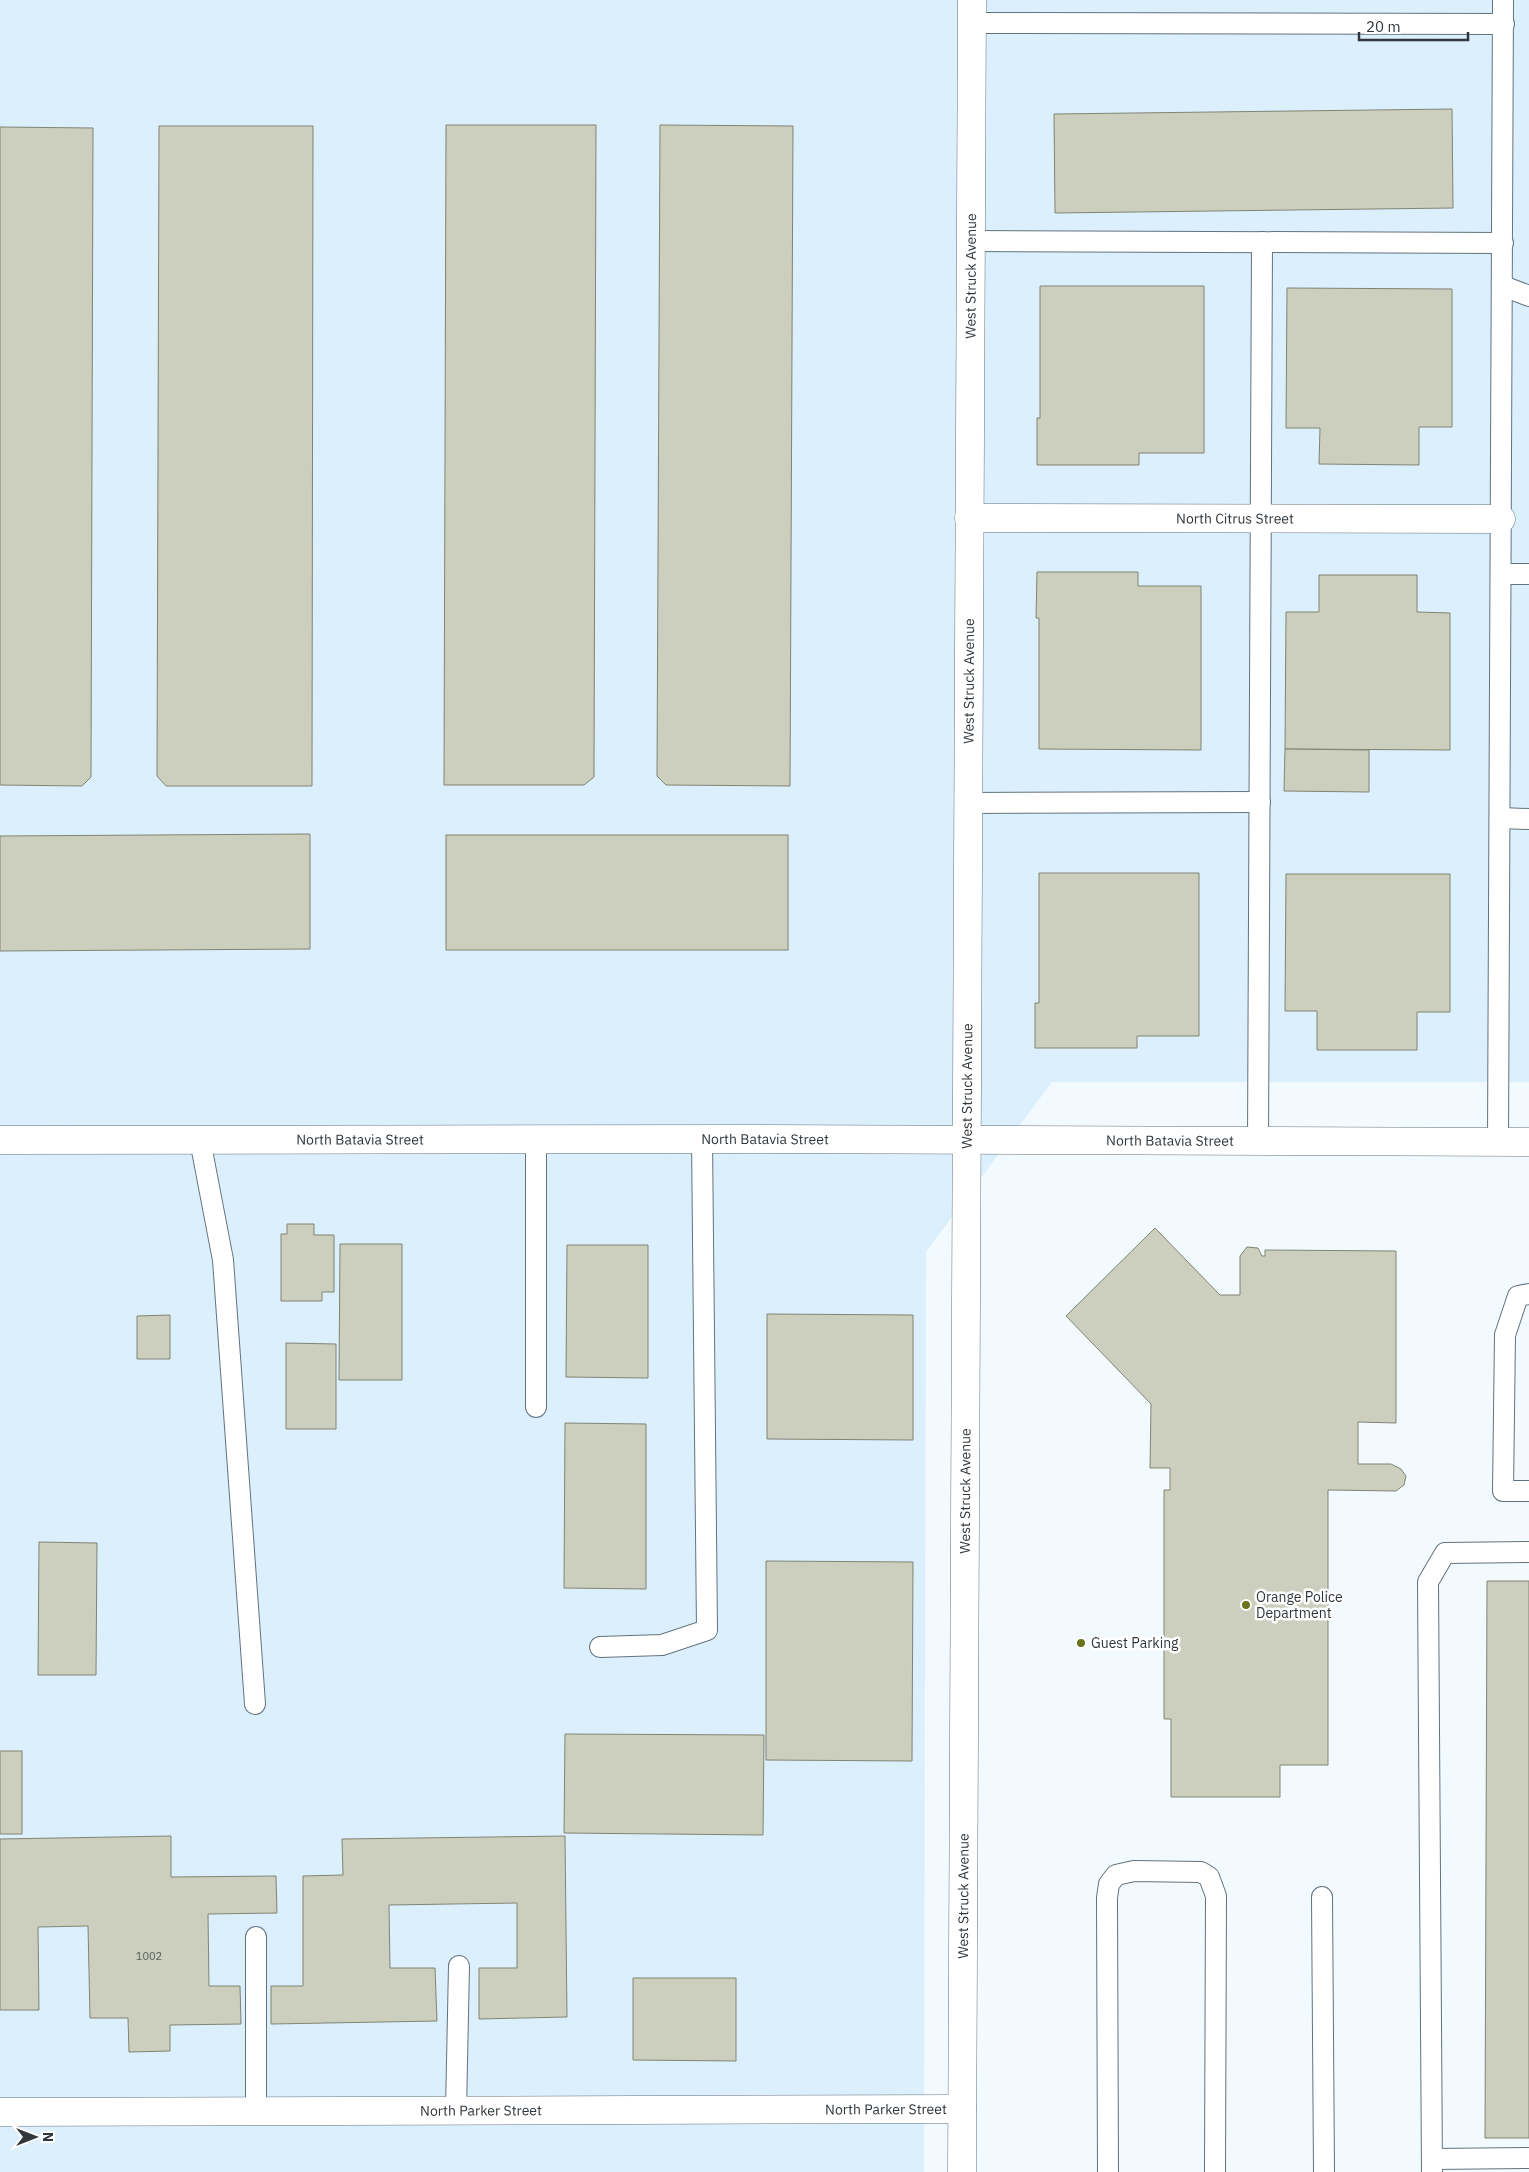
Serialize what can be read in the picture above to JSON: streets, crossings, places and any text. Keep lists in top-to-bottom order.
{
  "streets": {
    "street": [
      "West Struck Avenue",
      "North Citrus Street",
      "North Batavia Street",
      "North Parker Street"
    ]
  },
  "crossings": [
    ["West Struck Avenue", "North Citrus Street"],
    ["West Struck Avenue", "North Batavia Street"],
    ["West Struck Avenue", "North Parker Street"]
  ],
  "places": ["Orange Police Department", "Guest Parking"],
  "house_numbers": ["1002"],
  "scale_bar": "20 m",
  "north": "right"
}
